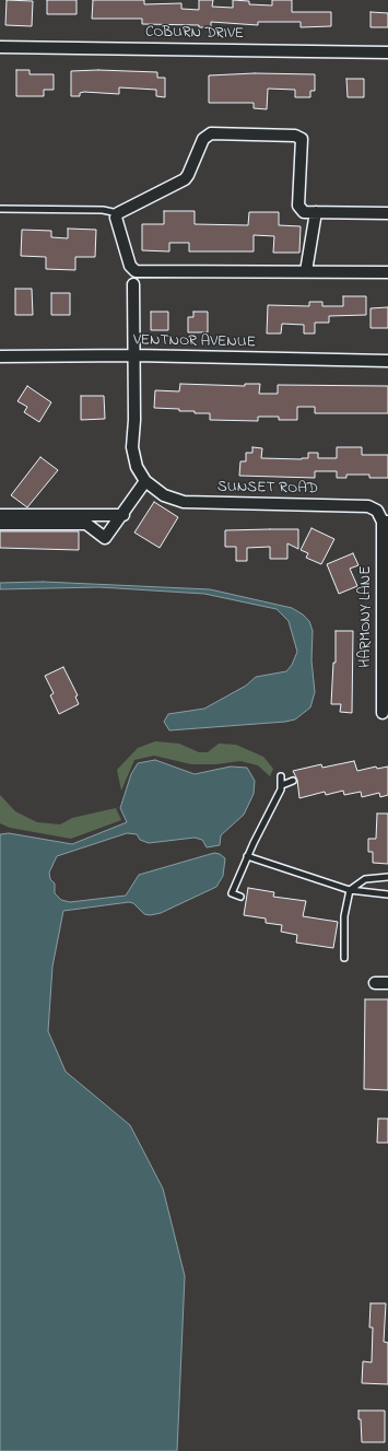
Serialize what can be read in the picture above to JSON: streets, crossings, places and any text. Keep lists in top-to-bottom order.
{
  "streets": {
    "street": [
      "COBURN DRIVE",
      "VENTNOR AVENUE",
      "SUNSET ROAD",
      "HARMONY LANE"
    ]
  },
  "crossings": [
    ["SUNSET ROAD", "HARMONY LANE"]
  ]
}
